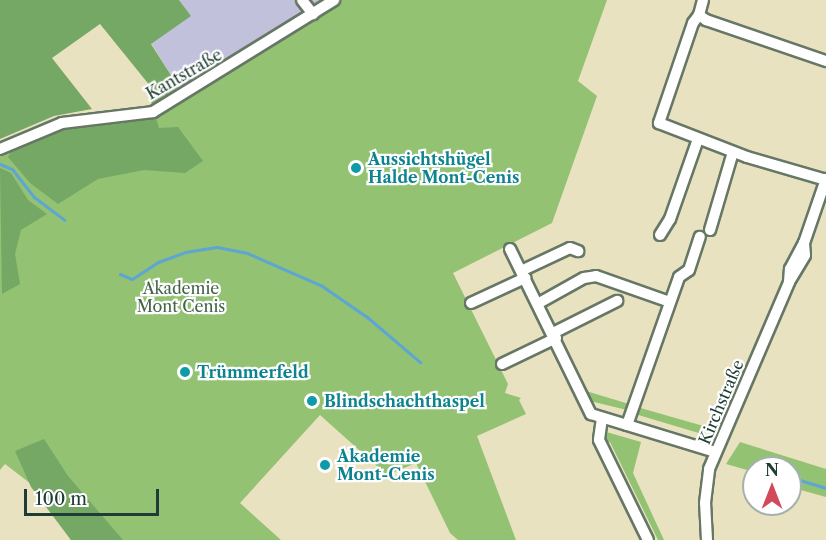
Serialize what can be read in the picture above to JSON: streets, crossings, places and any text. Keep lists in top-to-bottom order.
{
  "streets": {
    "street": ["Kantstraße", "Kirchstraße"]
  },
  "parks": ["Akademie Mont Cenis"],
  "places": [
    "Aussichtshügel Halde Mont-Cenis",
    "Trümmerfeld",
    "Blindschachthaspel",
    "Akademie Mont-Cenis"
  ],
  "scale_bar": "100 m",
  "north": "top"
}
